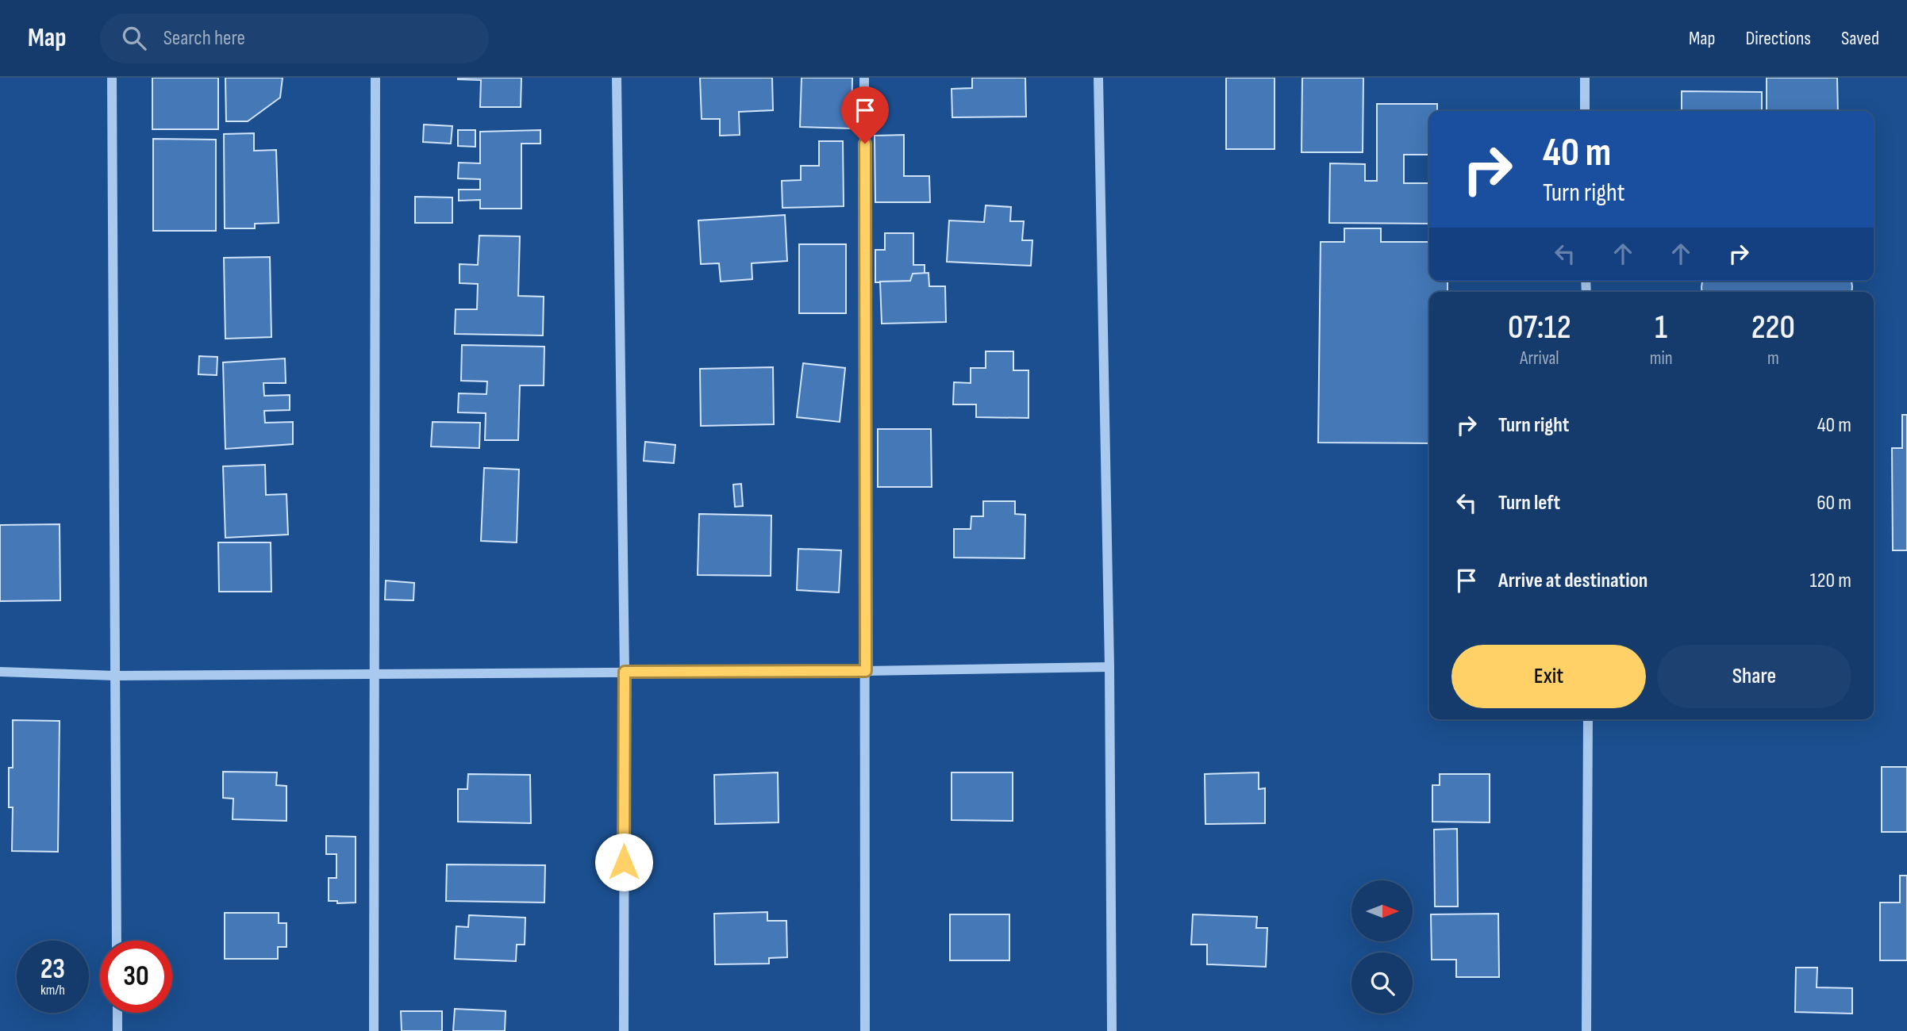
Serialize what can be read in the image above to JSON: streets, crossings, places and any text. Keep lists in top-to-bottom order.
{
  "north": "right",
  "page": {
    "header": "Map",
    "search": "Search here",
    "nav": ["Map", "Directions", "Saved"],
    "turn": ["40 m", "Turn right"],
    "eta": [
      "07:12",
      "Arrival",
      "1",
      "min",
      "220",
      "m"
    ],
    "list": [
      {
        "name": "Turn right",
        "value": "40 m"
      },
      {
        "name": "Turn left",
        "value": "60 m"
      },
      {
        "name": "Arrive at destination",
        "value": "120 m"
      }
    ],
    "buttons": ["Exit", "Share"],
    "speed": "23 km/h",
    "limit": "30"
  }
}
